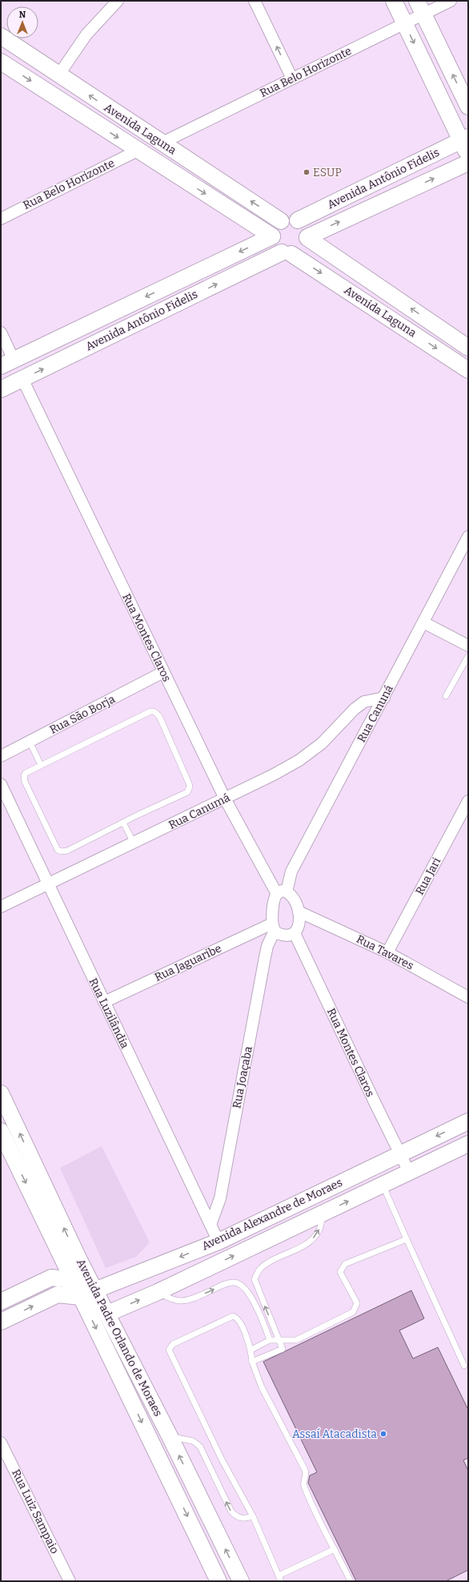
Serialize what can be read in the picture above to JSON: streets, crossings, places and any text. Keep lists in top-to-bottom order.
{
  "streets": {
    "main road": [
      "Avenida Laguna",
      "Avenida Antônio Fidelis",
      "Avenida Alexandre de Moraes",
      "Avenida Padre Orlando de Moraes"
    ],
    "street": [
      "Rua Belo Horizonte",
      "Rua Montes Claros",
      "Rua Canuná",
      "Rua São Borja",
      "Rua Canumá",
      "Rua Jari",
      "Rua Tavares",
      "Rua Jaguaribe",
      "Rua Luzilândia",
      "Rua Joaçaba",
      "Rua Luiz Sampaio"
    ]
  },
  "crossings": [
    ["Rua Belo Horizonte", "Avenida Laguna"],
    ["Avenida Laguna", "Avenida Antônio Fidelis"],
    ["Avenida Antônio Fidelis", "Rua Montes Claros"],
    ["Rua Montes Claros", "Rua Canuná"],
    ["Rua Montes Claros", "Rua São Borja"],
    ["Rua Montes Claros", "Rua Canumá"],
    ["Rua Montes Claros", "Rua Tavares"],
    ["Rua Montes Claros", "Rua Jaguaribe"],
    ["Rua Montes Claros", "Rua Joaçaba"],
    ["Rua Montes Claros", "Avenida Alexandre de Moraes"],
    ["Rua Canuná", "Rua Canumá"],
    ["Rua Canuná", "Rua Tavares"],
    ["Rua Canuná", "Rua Jaguaribe"],
    ["Rua Canuná", "Rua Joaçaba"],
    ["Rua Canumá", "Rua Luzilândia"],
    ["Rua Jari", "Rua Tavares"],
    ["Rua Tavares", "Rua Jaguaribe"],
    ["Rua Tavares", "Rua Joaçaba"],
    ["Rua Jaguaribe", "Rua Luzilândia"],
    ["Rua Jaguaribe", "Rua Joaçaba"],
    ["Rua Luzilândia", "Rua Joaçaba"],
    ["Rua Luzilândia", "Avenida Alexandre de Moraes"],
    ["Avenida Alexandre de Moraes", "Avenida Padre Orlando de Moraes"]
  ],
  "places": ["ESUP", "Assaí Atacadista"],
  "north": "top"
}
